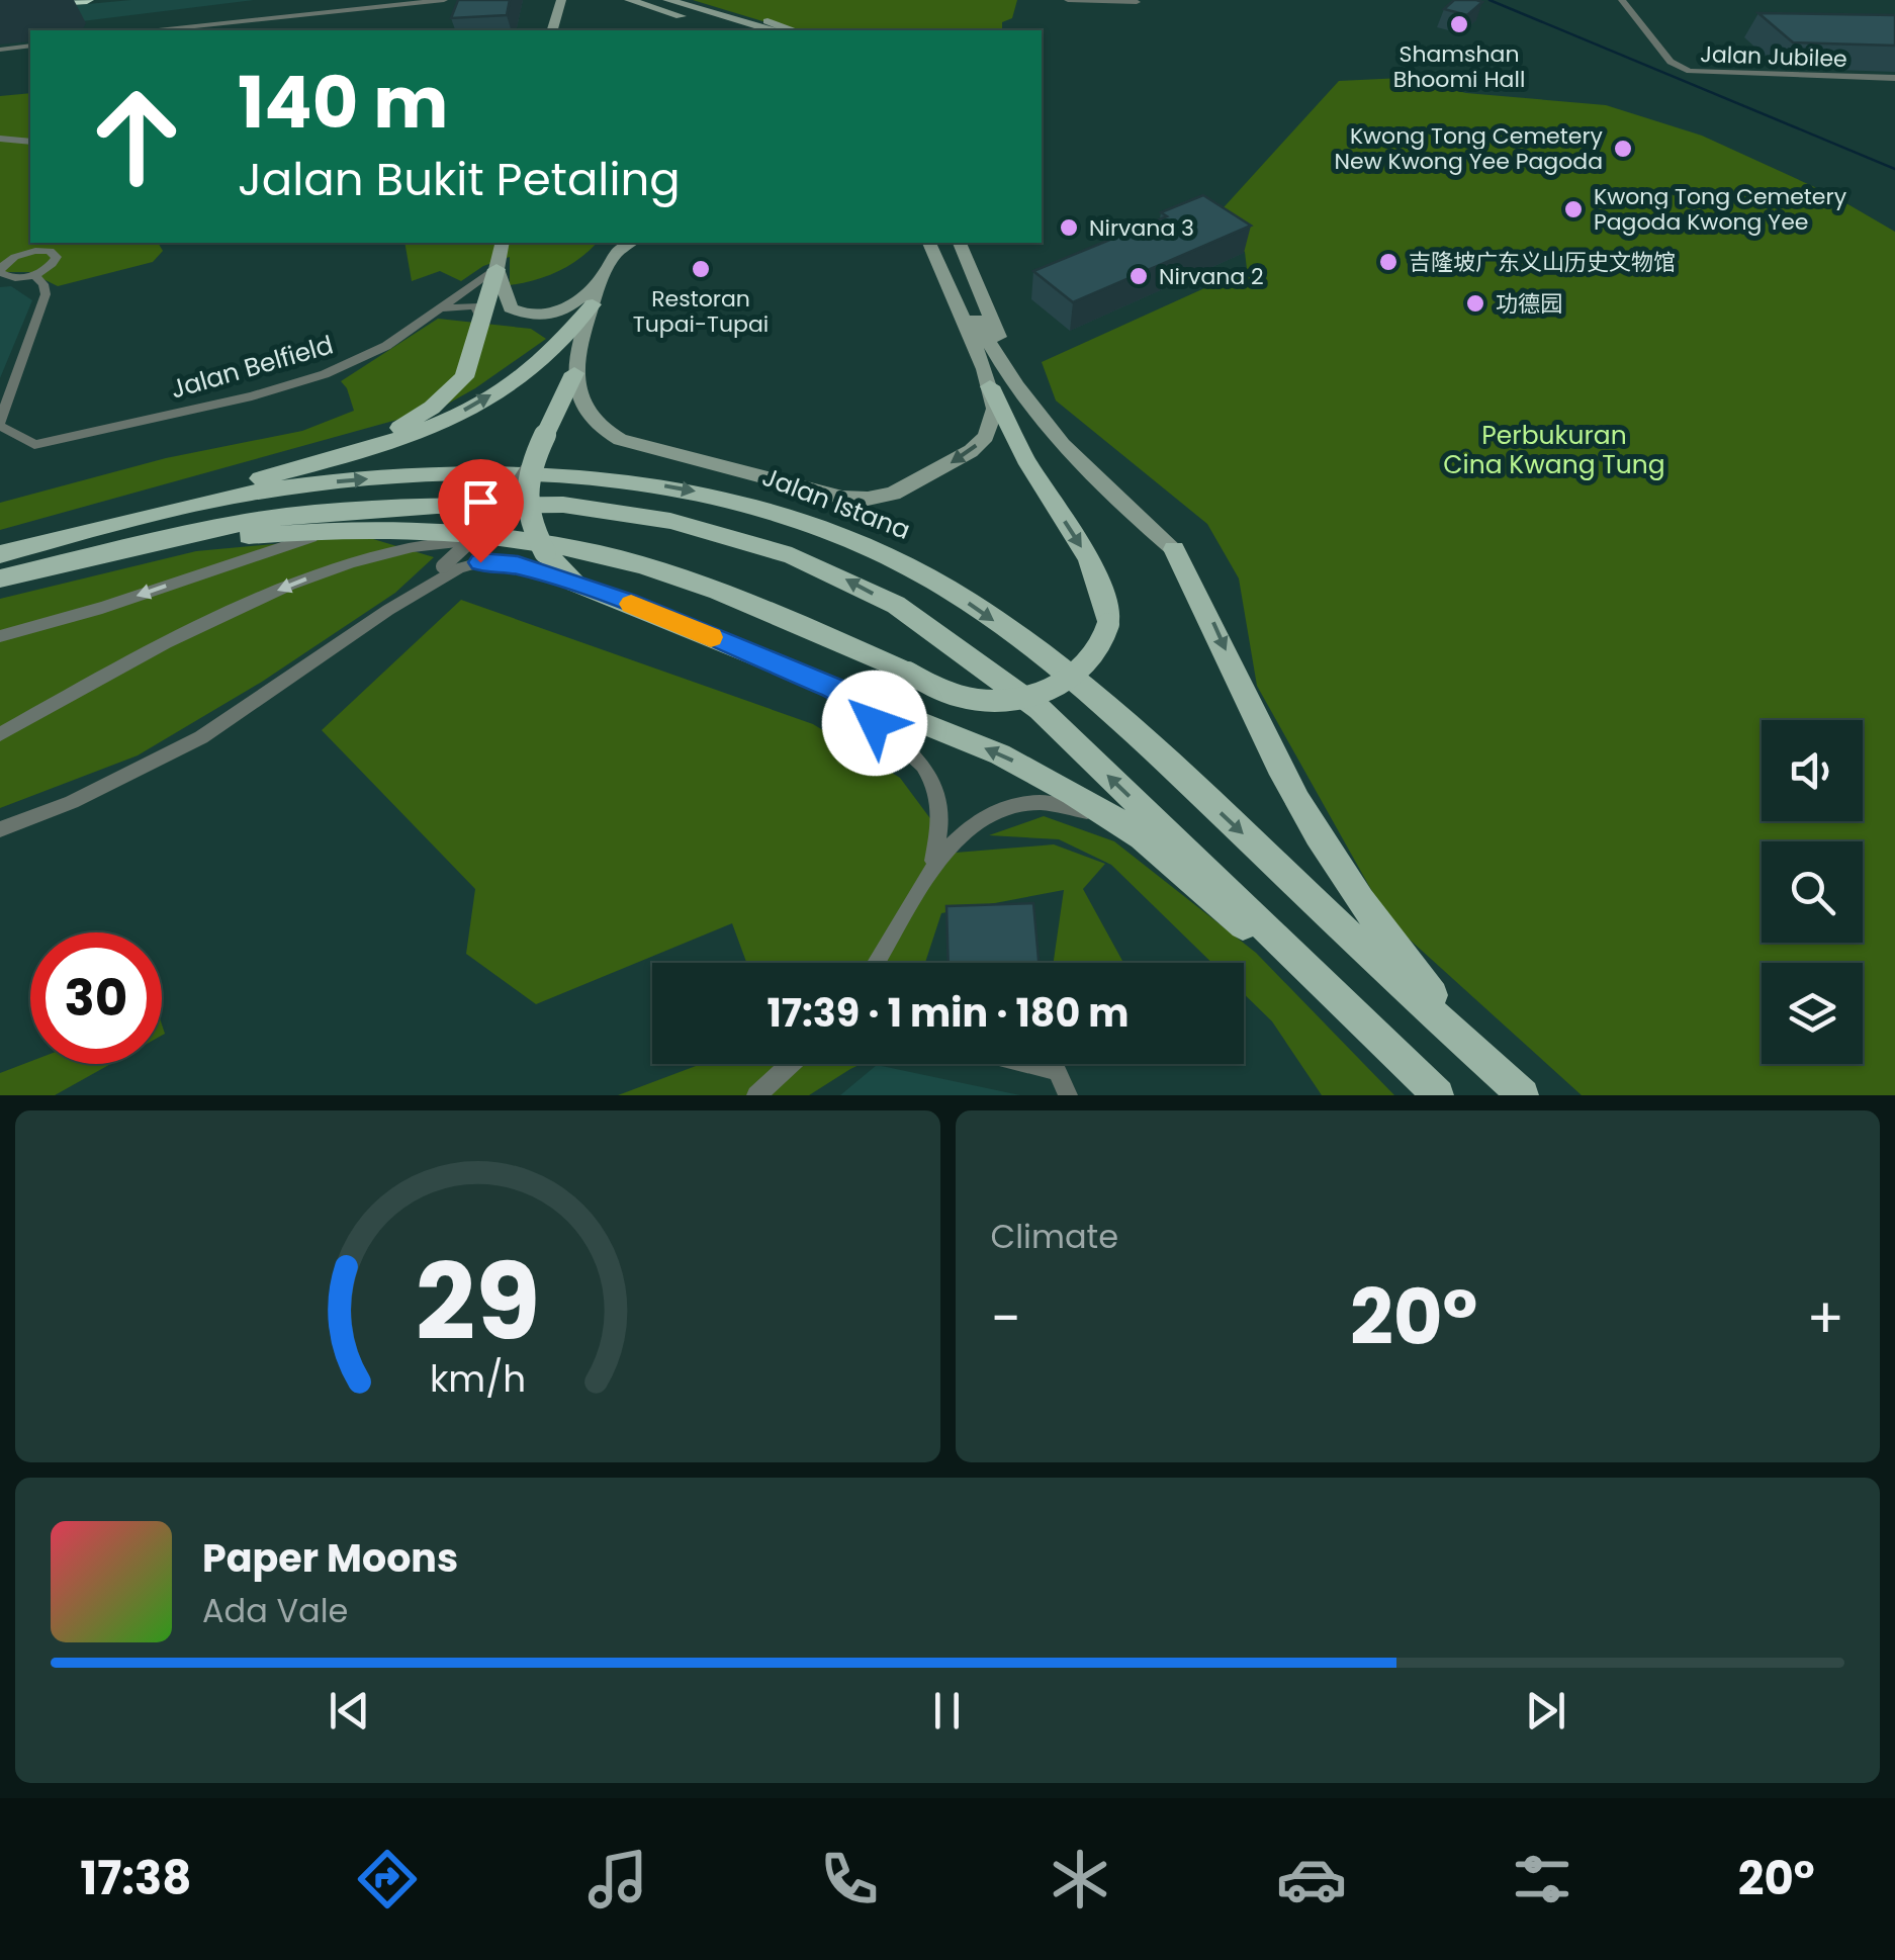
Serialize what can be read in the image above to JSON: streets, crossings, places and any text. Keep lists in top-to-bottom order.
{
  "streets": {
    "main road": ["Jalan Istana"],
    "street": ["Jalan Jubilee", "Jalan Belfield"]
  },
  "parks": ["Perbukuran Cina Kwang Tung"],
  "places": [
    "Shamshan Bhoomi Hall",
    "Kwong Tong Cemetery New Kwong Yee Pagoda",
    "Kwong Tong Cemetery Pagoda Kwong Yee",
    "Nirvana 3",
    "吉隆坡广东义山历史文物馆",
    "Restoran Tupai-Tupai",
    "Nirvana 2",
    "功德园"
  ],
  "page": {
    "turn": ["140 m", "Jalan Bukit Petaling"],
    "limit": "30",
    "trip": "17:39 · 1 min · 180 m",
    "tile": "Climate",
    "heat": ["−", "20°", "+"],
    "song": ["Paper Moons", "Ada Vale"],
    "tabs": ["17:38", "20°"],
    "gauge": ["29", "km/h"]
  }
}
